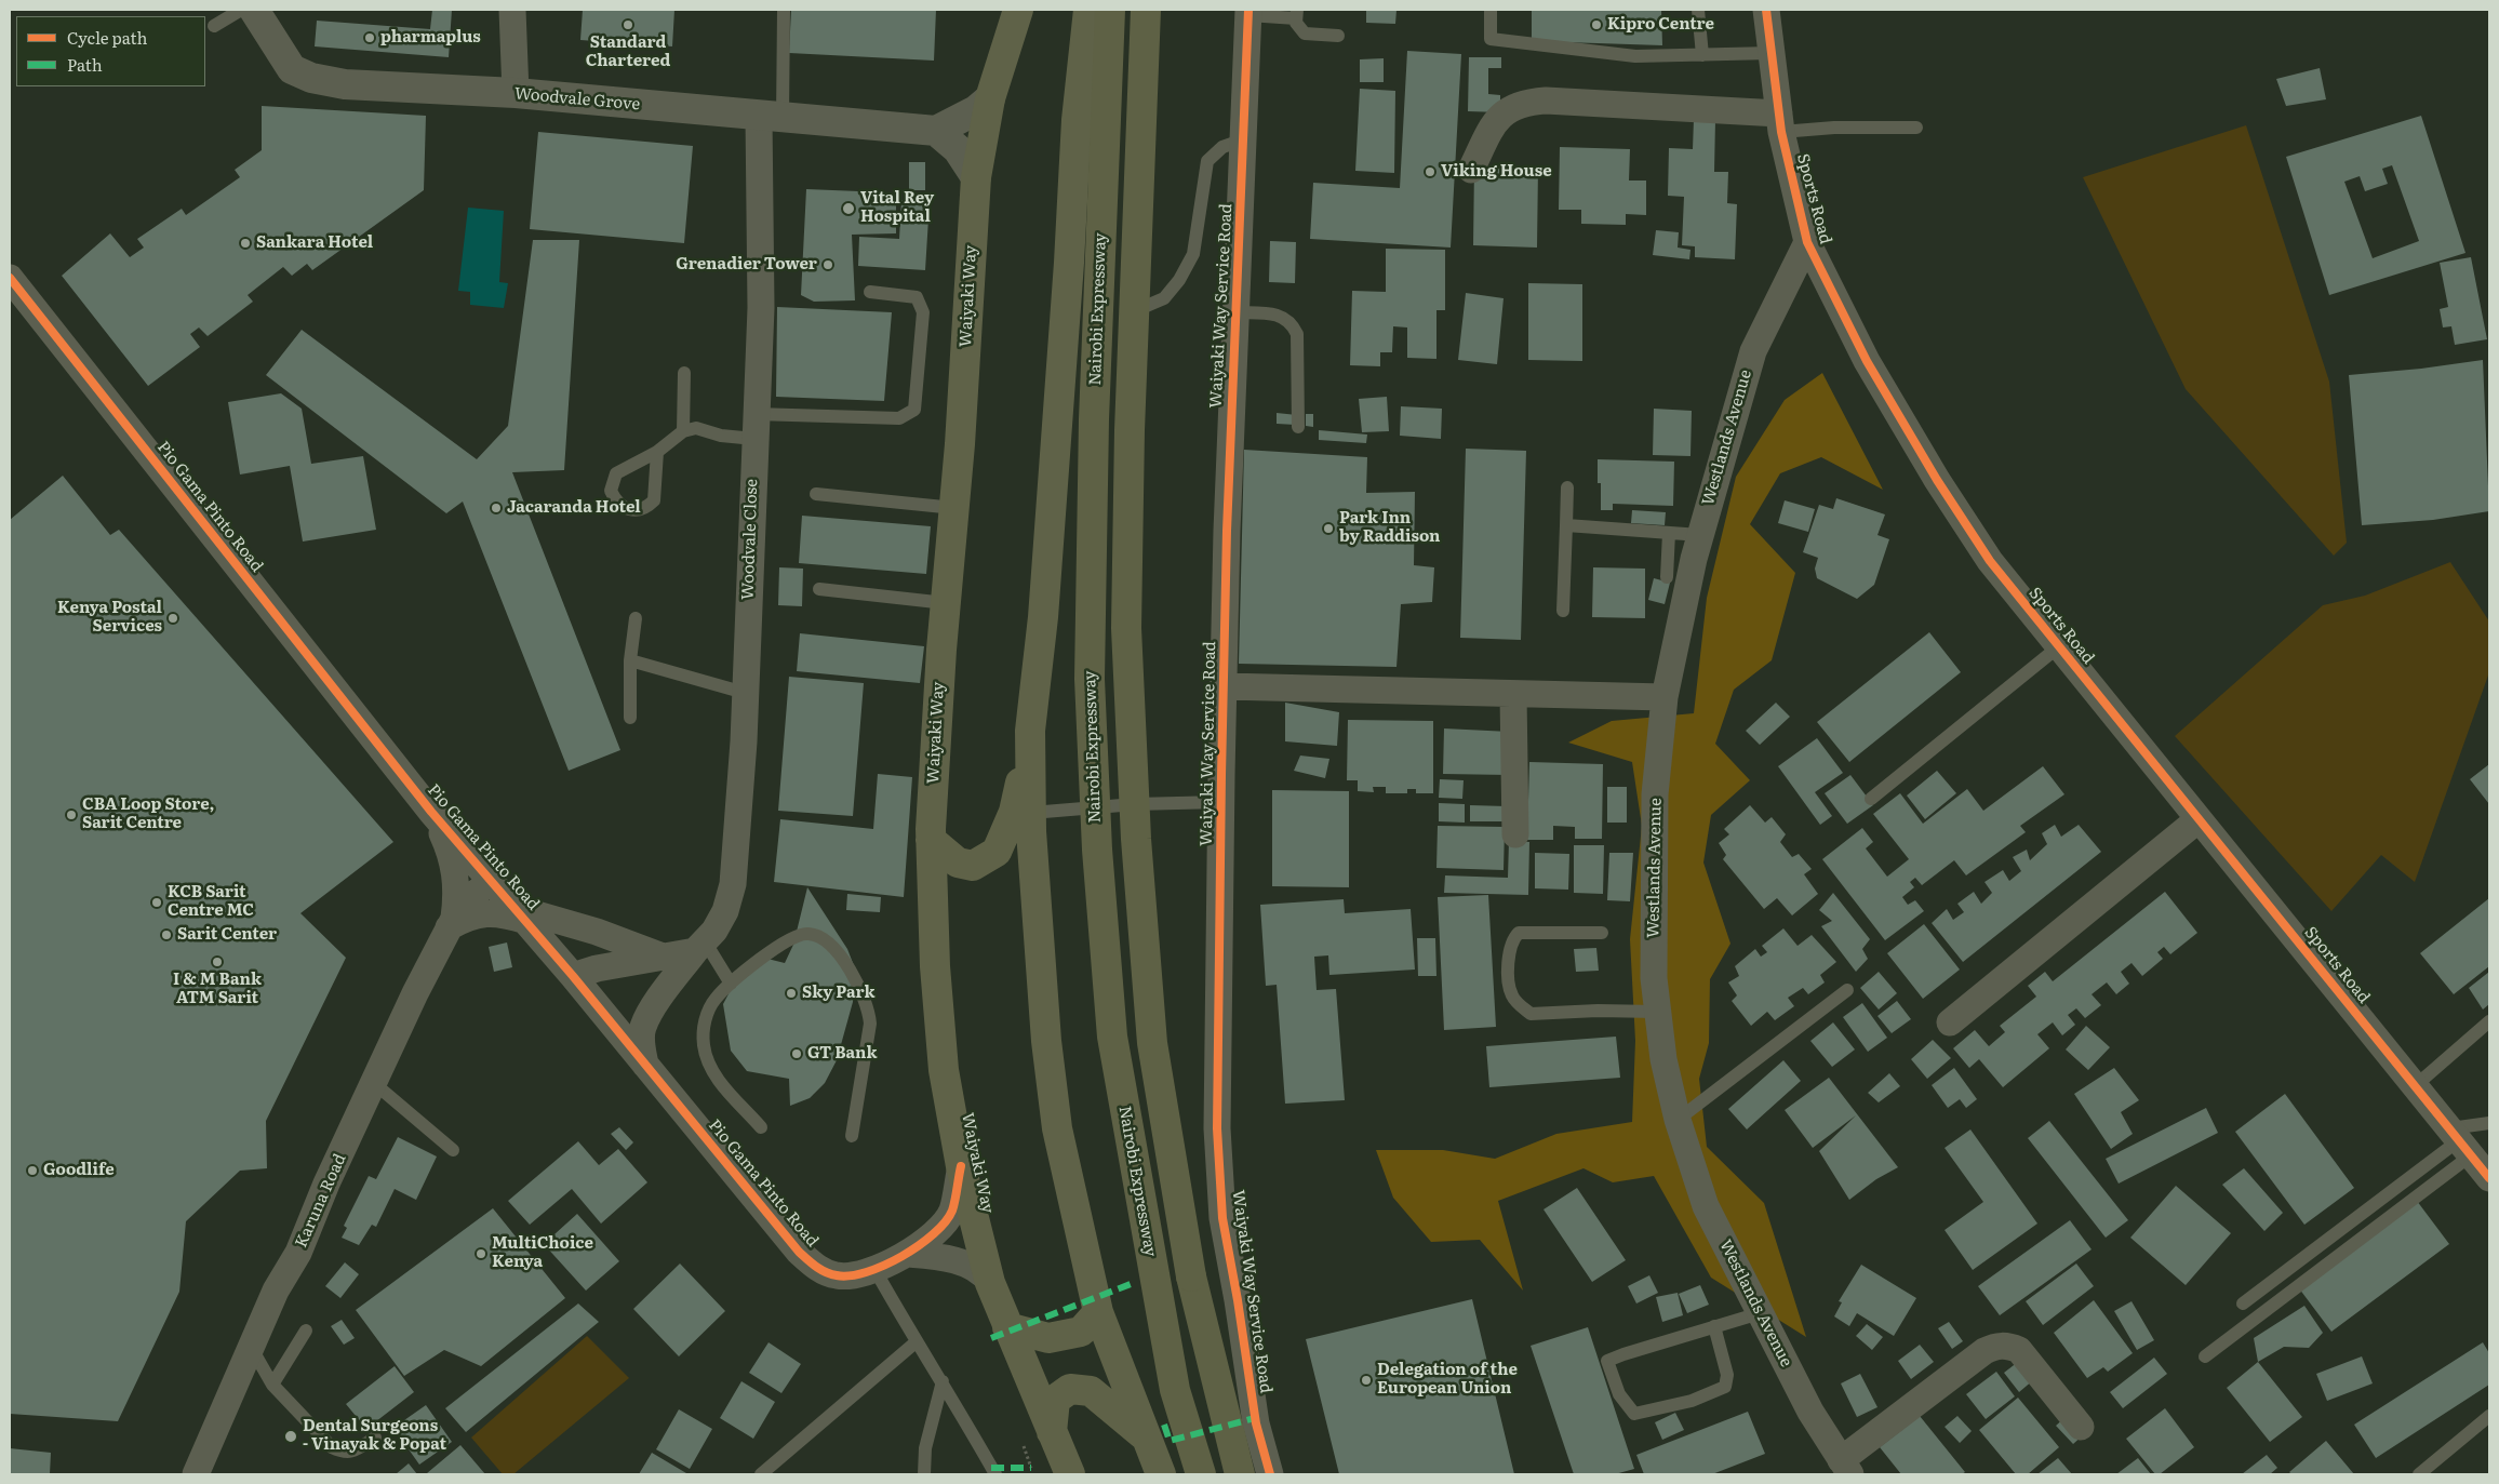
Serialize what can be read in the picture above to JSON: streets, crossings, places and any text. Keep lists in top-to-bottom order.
{
  "streets": {
    "highway": ["Waiyaki Way", "Nairobi Expressway"],
    "street": [
      "Woodvale Grove",
      "Sports Road",
      "Waiyaki Way Service Road",
      "Westlands Avenue",
      "Pio Gama Pinto Road",
      "Woodvale Close",
      "Karuna Road"
    ]
  },
  "crossings": [
    ["Woodvale Grove", "Waiyaki Way"],
    ["Woodvale Grove", "Woodvale Close"],
    ["Sports Road", "Westlands Avenue"],
    ["Waiyaki Way", "Pio Gama Pinto Road"],
    ["Pio Gama Pinto Road", "Woodvale Close"],
    ["Pio Gama Pinto Road", "Karuna Road"]
  ],
  "places": [
    "Standard Chartered",
    "Kipro Centre",
    "pharmaplus",
    "Viking House",
    "Vital Rey Hospital",
    "Sankara Hotel",
    "Grenadier Tower",
    "Jacaranda Hotel",
    "Park Inn by Raddison",
    "Kenya Postal Services",
    "CBA Loop Store, Sarit Centre",
    "KCB Sarit Centre MC",
    "Sarit Center",
    "I & M Bank ATM Sarit",
    "Sky Park",
    "GT Bank",
    "Goodlife",
    "MultiChoice Kenya",
    "Delegation of the European Union",
    "Dental Surgeons - Vinayak & Popat"
  ],
  "legend": ["Cycle path", "Path"]
}
